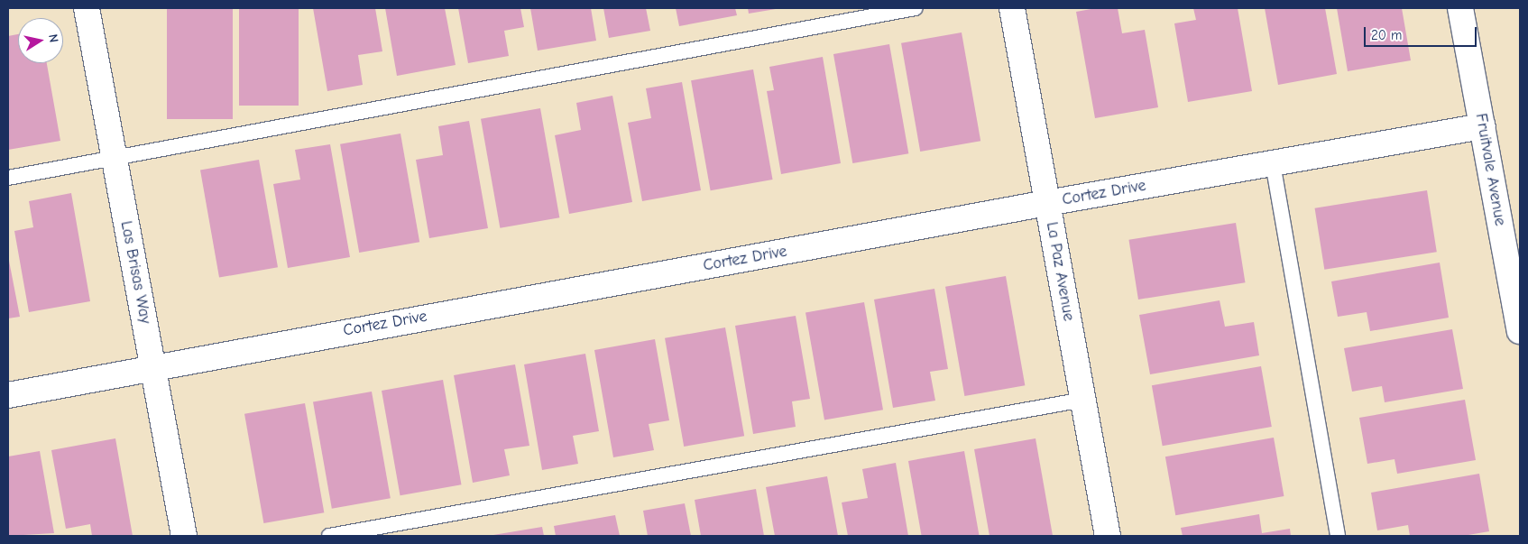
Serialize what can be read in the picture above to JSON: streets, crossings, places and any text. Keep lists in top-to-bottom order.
{
  "streets": {
    "street": [
      "Fruitvale Avenue",
      "Cortez Drive",
      "La Paz Avenue",
      "Las Brisas Way"
    ]
  },
  "crossings": [
    ["Fruitvale Avenue", "Cortez Drive"],
    ["Cortez Drive", "La Paz Avenue"],
    ["Cortez Drive", "Las Brisas Way"]
  ],
  "scale_bar": "20 m",
  "north": "right"
}
